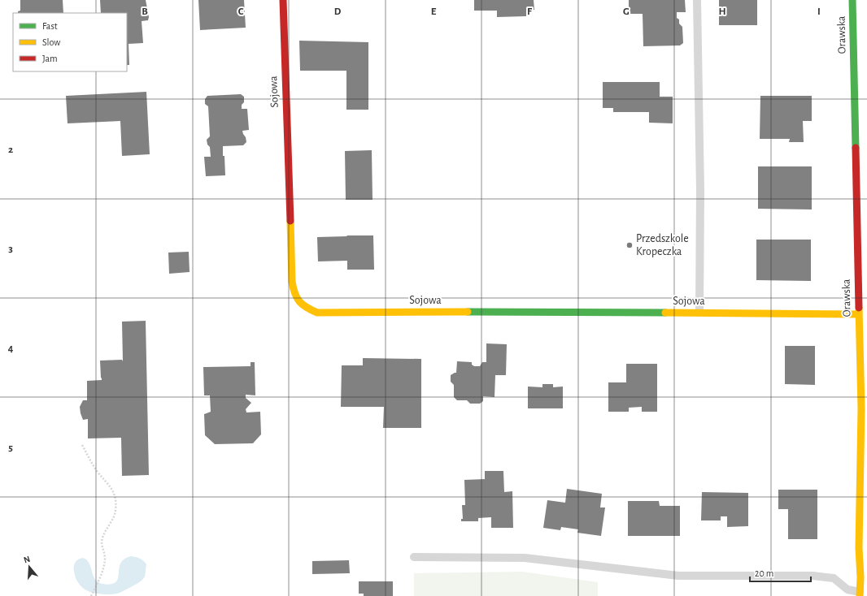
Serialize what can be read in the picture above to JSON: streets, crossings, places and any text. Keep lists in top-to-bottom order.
{
  "streets": {
    "street": ["Orawska", "Sojowa"]
  },
  "crossings": [
    ["Orawska", "Sojowa"]
  ],
  "places": ["Przedszkole Kropeczka"],
  "legend": ["Fast", "Slow", "Jam"],
  "scale_bar": "20 m",
  "north": "top",
  "grid": {
    "columns": [
      "B",
      "C",
      "D",
      "E",
      "F",
      "G",
      "H",
      "I"
    ],
    "rows": [
      "2",
      "3",
      "4",
      "5"
    ]
  }
}
